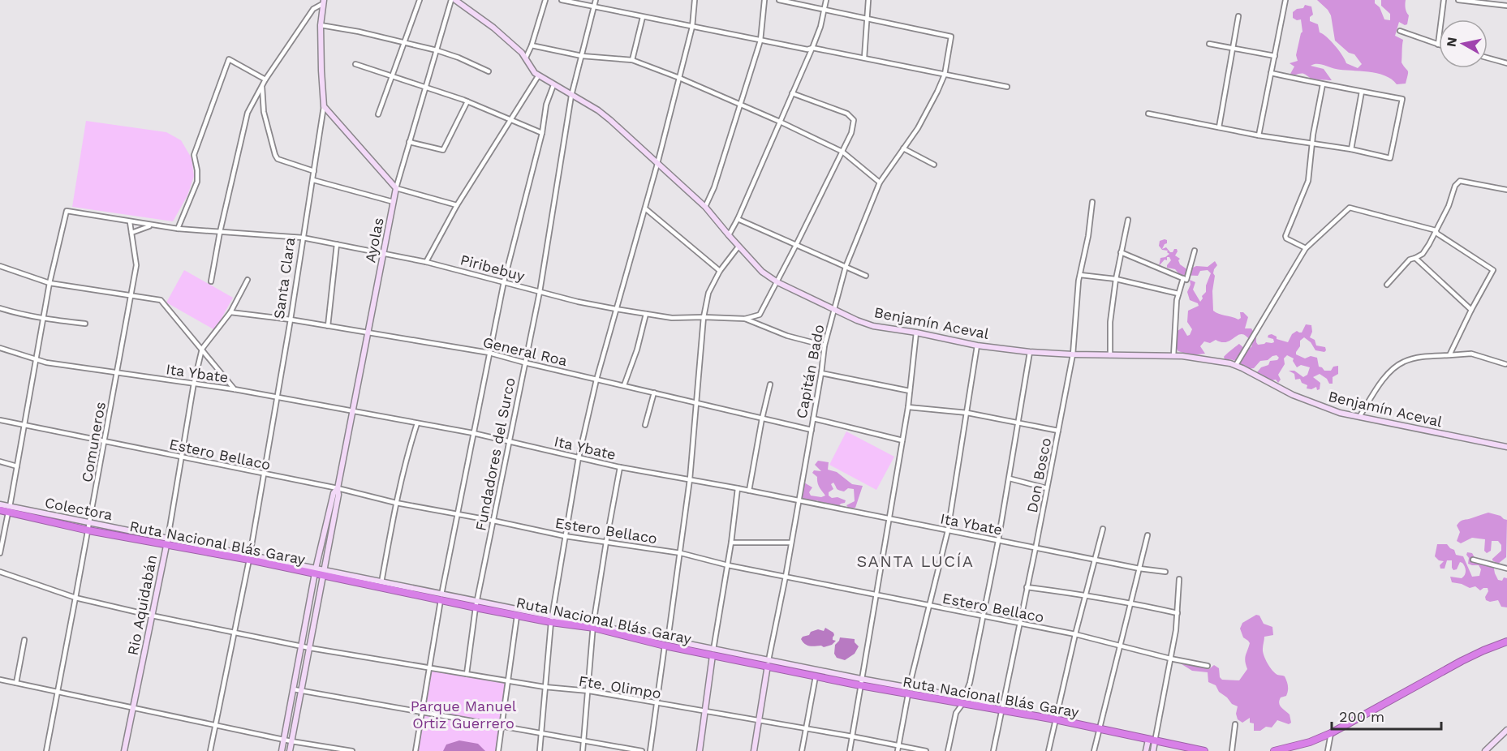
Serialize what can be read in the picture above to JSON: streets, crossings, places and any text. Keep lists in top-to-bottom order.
{
  "streets": {
    "highway": ["Ruta Nacional Blás Garay"],
    "street": [
      "Ayolas",
      "Piribebuy",
      "Santa Clara",
      "Benjamín Aceval",
      "General Roa",
      "Capitán Bado",
      "Ita Ybate",
      "Comuneros",
      "Estero Bellaco",
      "Fundadores del Surco",
      "Don Bosco",
      "Rio Aquidabán",
      "Fte. Olimpo"
    ]
  },
  "crossings": [
    ["Ayolas", "Piribebuy"],
    ["Ayolas", "General Roa"],
    ["Ayolas", "Ita Ybate"],
    ["Ayolas", "Estero Bellaco"],
    ["Piribebuy", "Santa Clara"],
    ["Piribebuy", "Capitán Bado"],
    ["Piribebuy", "Comuneros"],
    ["Piribebuy", "Fundadores del Surco"],
    ["Santa Clara", "General Roa"],
    ["Santa Clara", "Ita Ybate"],
    ["Santa Clara", "Estero Bellaco"],
    ["Santa Clara", "Ruta Nacional Blás Garay"],
    ["Santa Clara", "Fte. Olimpo"],
    ["Benjamín Aceval", "Capitán Bado"],
    ["Benjamín Aceval", "Fundadores del Surco"],
    ["Benjamín Aceval", "Don Bosco"],
    ["General Roa", "Capitán Bado"],
    ["General Roa", "Fundadores del Surco"],
    ["Capitán Bado", "Ita Ybate"],
    ["Capitán Bado", "Estero Bellaco"],
    ["Capitán Bado", "Ruta Nacional Blás Garay"],
    ["Ita Ybate", "Comuneros"],
    ["Ita Ybate", "Fundadores del Surco"],
    ["Ita Ybate", "Don Bosco"],
    ["Ita Ybate", "Rio Aquidabán"],
    ["Comuneros", "Estero Bellaco"],
    ["Comuneros", "Ruta Nacional Blás Garay"],
    ["Comuneros", "Fte. Olimpo"],
    ["Estero Bellaco", "Fundadores del Surco"],
    ["Estero Bellaco", "Don Bosco"],
    ["Estero Bellaco", "Rio Aquidabán"],
    ["Fundadores del Surco", "Ruta Nacional Blás Garay"],
    ["Fundadores del Surco", "Fte. Olimpo"],
    ["Don Bosco", "Ruta Nacional Blás Garay"],
    ["Ruta Nacional Blás Garay", "Rio Aquidabán"],
    ["Rio Aquidabán", "Fte. Olimpo"]
  ],
  "districts": ["SANTA LUCÍA"],
  "parks": ["Parque Manuel Ortiz Guerrero"],
  "scale_bar": "200 m",
  "north": "left"
}
